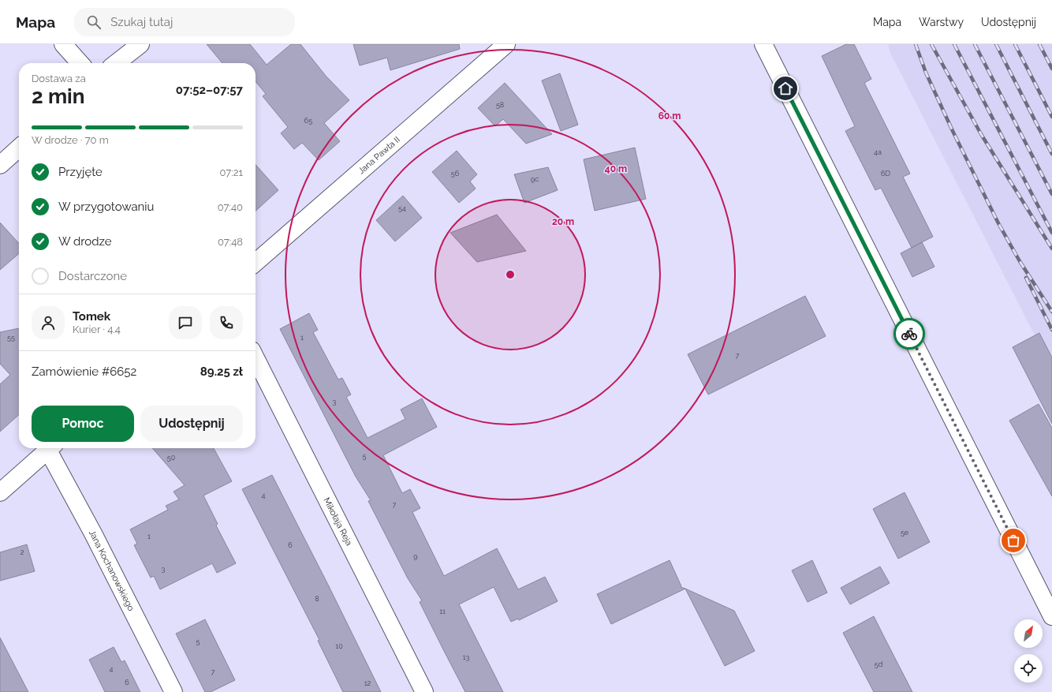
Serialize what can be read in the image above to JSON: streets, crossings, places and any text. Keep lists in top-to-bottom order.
{
  "streets": {
    "street": ["Jana Pawła II", "Mikołaja Reja", "Jana Kochanowskiego"]
  },
  "house_numbers": [
    "58",
    "65",
    "4a",
    "56",
    "6D",
    "9c",
    "54",
    "55",
    "1",
    "7",
    "3",
    "5",
    "50",
    "4",
    "7",
    "5e",
    "1",
    "6",
    "2",
    "9",
    "3",
    "8",
    "11",
    "5",
    "10",
    "13",
    "5d",
    "4",
    "7",
    "6",
    "12"
  ],
  "north": "top right",
  "page": {
    "header": "Mapa",
    "search": "Szukaj tutaj",
    "nav": ["Mapa", "Warstwy", "Udostępnij"],
    "heading": ["2 min", "Dostawa za", "07:52–07:57"],
    "panel": [
      "Tomek",
      "Kurier · 4.4",
      "Zamówienie #6652",
      "89.25 zł"
    ],
    "bar": "W drodze · 70 m",
    "list": [
      ["Przyjęte", "07:21"],
      ["W przygotowaniu", "07:40"],
      ["W drodze", "07:48"],
      "Dostarczone"
    ],
    "buttons": ["Pomoc", "Udostępnij"]
  },
  "rings": ["60 m", "40 m", "20 m"]
}
